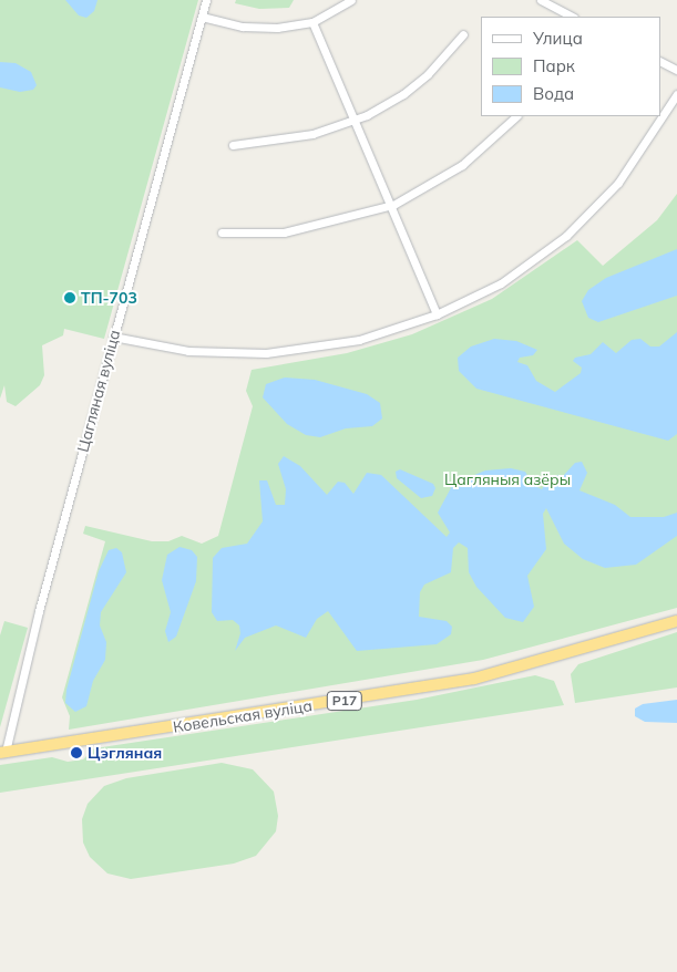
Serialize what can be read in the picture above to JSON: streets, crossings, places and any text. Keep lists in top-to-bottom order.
{
  "streets": {
    "highway": ["Р17", "Ковельская вуліца"],
    "street": ["Цагляная вуліца"]
  },
  "crossings": [
    ["Цагляная вуліца", "Ковельская вуліца"]
  ],
  "parks": ["Цагляныя азёры"],
  "places": ["ТП-703", "Цэгляная"],
  "legend": ["Улица", "Парк", "Вода"]
}
